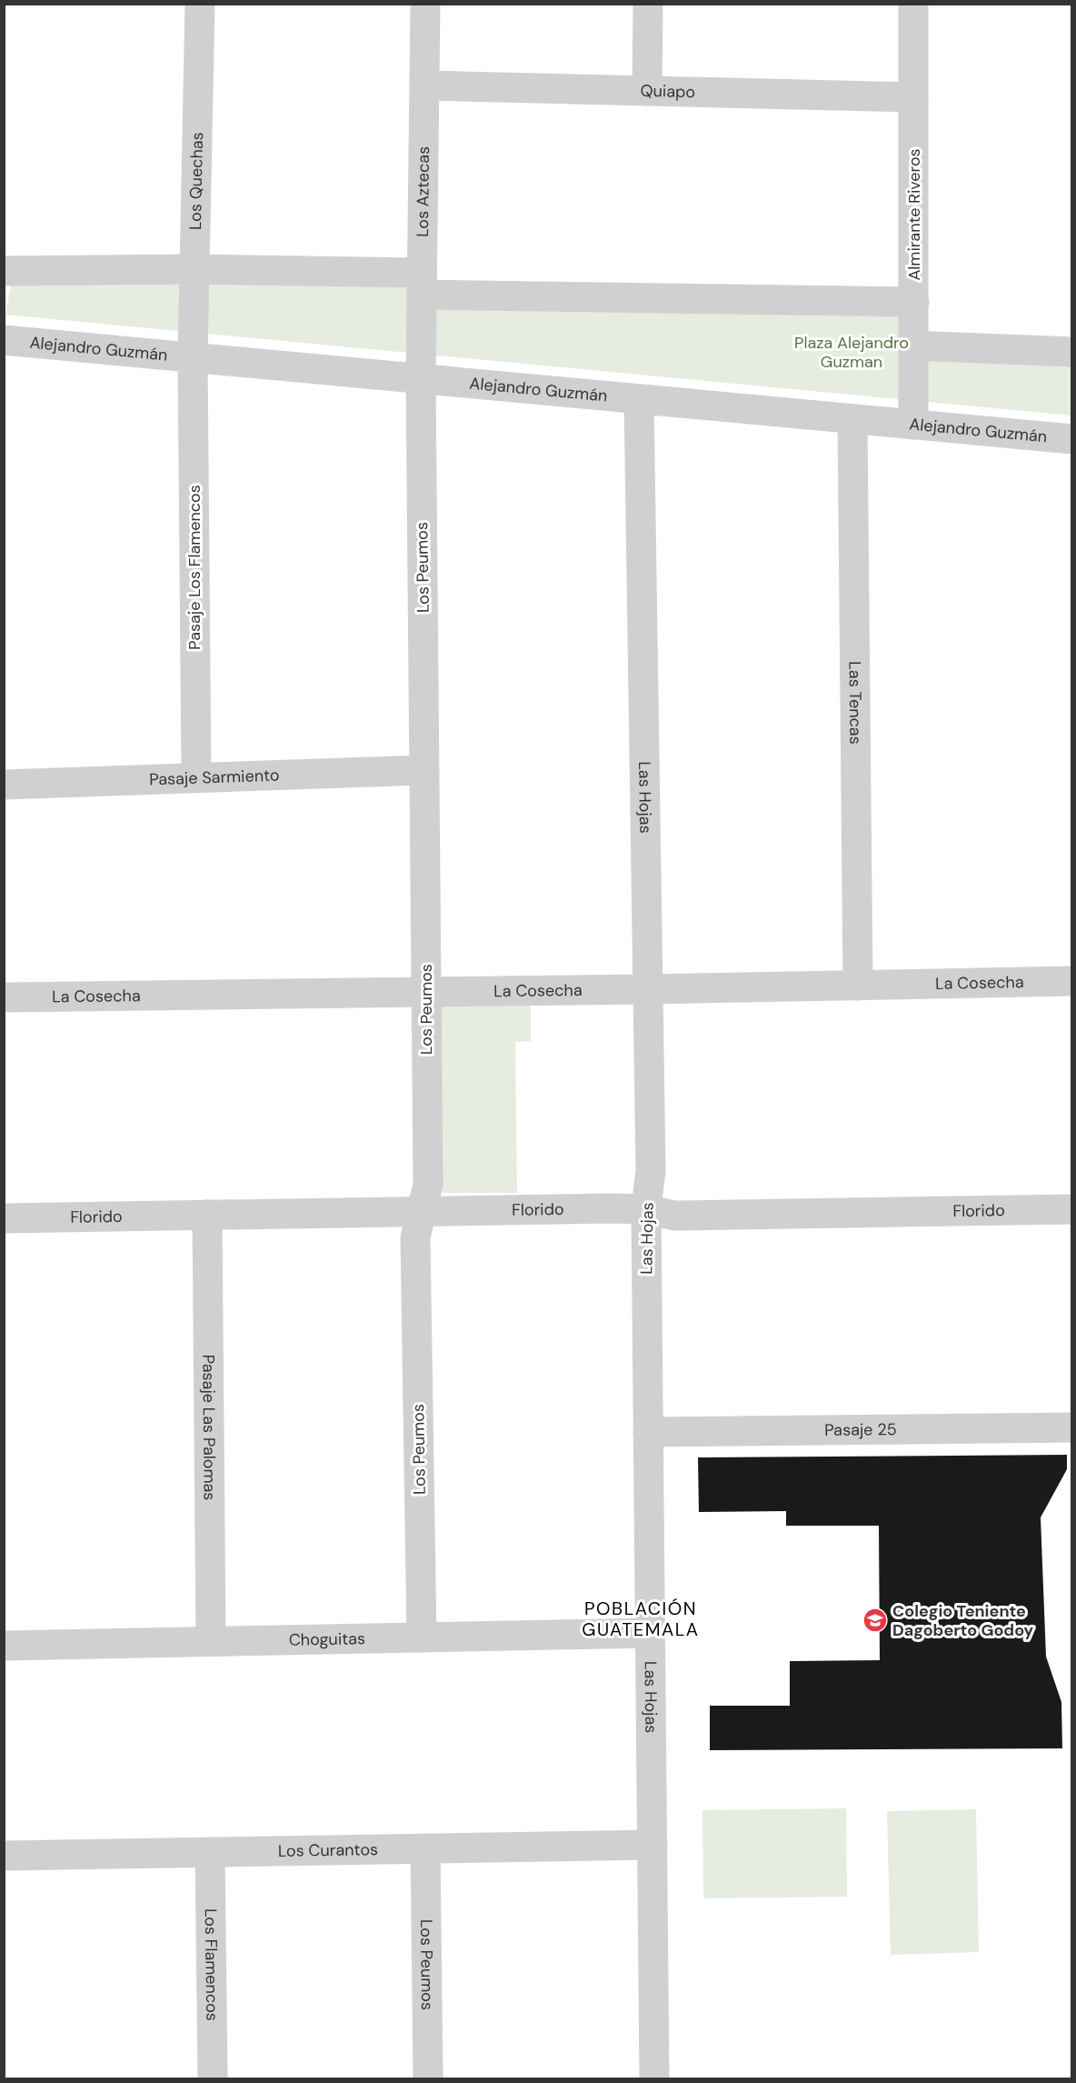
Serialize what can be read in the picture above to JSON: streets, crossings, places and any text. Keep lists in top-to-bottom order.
{
  "streets": {
    "street": [
      "Quiapo",
      "Los Quechas",
      "Los Aztecas",
      "Almirante Riveros",
      "Alejandro Guzmán",
      "Pasaje Los Flamencos",
      "Los Peumos",
      "Las Tencas",
      "Pasaje Sarmiento",
      "Las Hojas",
      "La Cosecha",
      "Florido",
      "Pasaje Las Palomas",
      "Pasaje 25",
      "Choguitas",
      "Los Curantos",
      "Los Flamencos"
    ]
  },
  "crossings": [
    ["Quiapo", "Los Aztecas"],
    ["Quiapo", "Almirante Riveros"],
    ["Los Quechas", "Alejandro Guzmán"],
    ["Los Quechas", "Pasaje Los Flamencos"],
    ["Los Aztecas", "Alejandro Guzmán"],
    ["Los Aztecas", "Los Peumos"],
    ["Almirante Riveros", "Alejandro Guzmán"],
    ["Alejandro Guzmán", "Pasaje Los Flamencos"],
    ["Alejandro Guzmán", "Los Peumos"],
    ["Alejandro Guzmán", "Las Tencas"],
    ["Alejandro Guzmán", "Las Hojas"],
    ["Pasaje Los Flamencos", "Pasaje Sarmiento"],
    ["Los Peumos", "Pasaje Sarmiento"],
    ["Los Peumos", "La Cosecha"],
    ["Los Peumos", "Florido"],
    ["Los Peumos", "Choguitas"],
    ["Los Peumos", "Los Curantos"],
    ["Las Tencas", "La Cosecha"],
    ["Las Hojas", "La Cosecha"],
    ["Las Hojas", "Florido"],
    ["Las Hojas", "Pasaje 25"],
    ["Las Hojas", "Choguitas"],
    ["Las Hojas", "Los Curantos"],
    ["Florido", "Pasaje Las Palomas"],
    ["Pasaje Las Palomas", "Choguitas"],
    ["Los Curantos", "Los Flamencos"]
  ],
  "districts": ["POBLACIÓN GUATEMALA"],
  "parks": ["Plaza Alejandro Guzman"],
  "places": {
    "school or university": ["Colegio Teniente Dagoberto Godoy"]
  }
}
